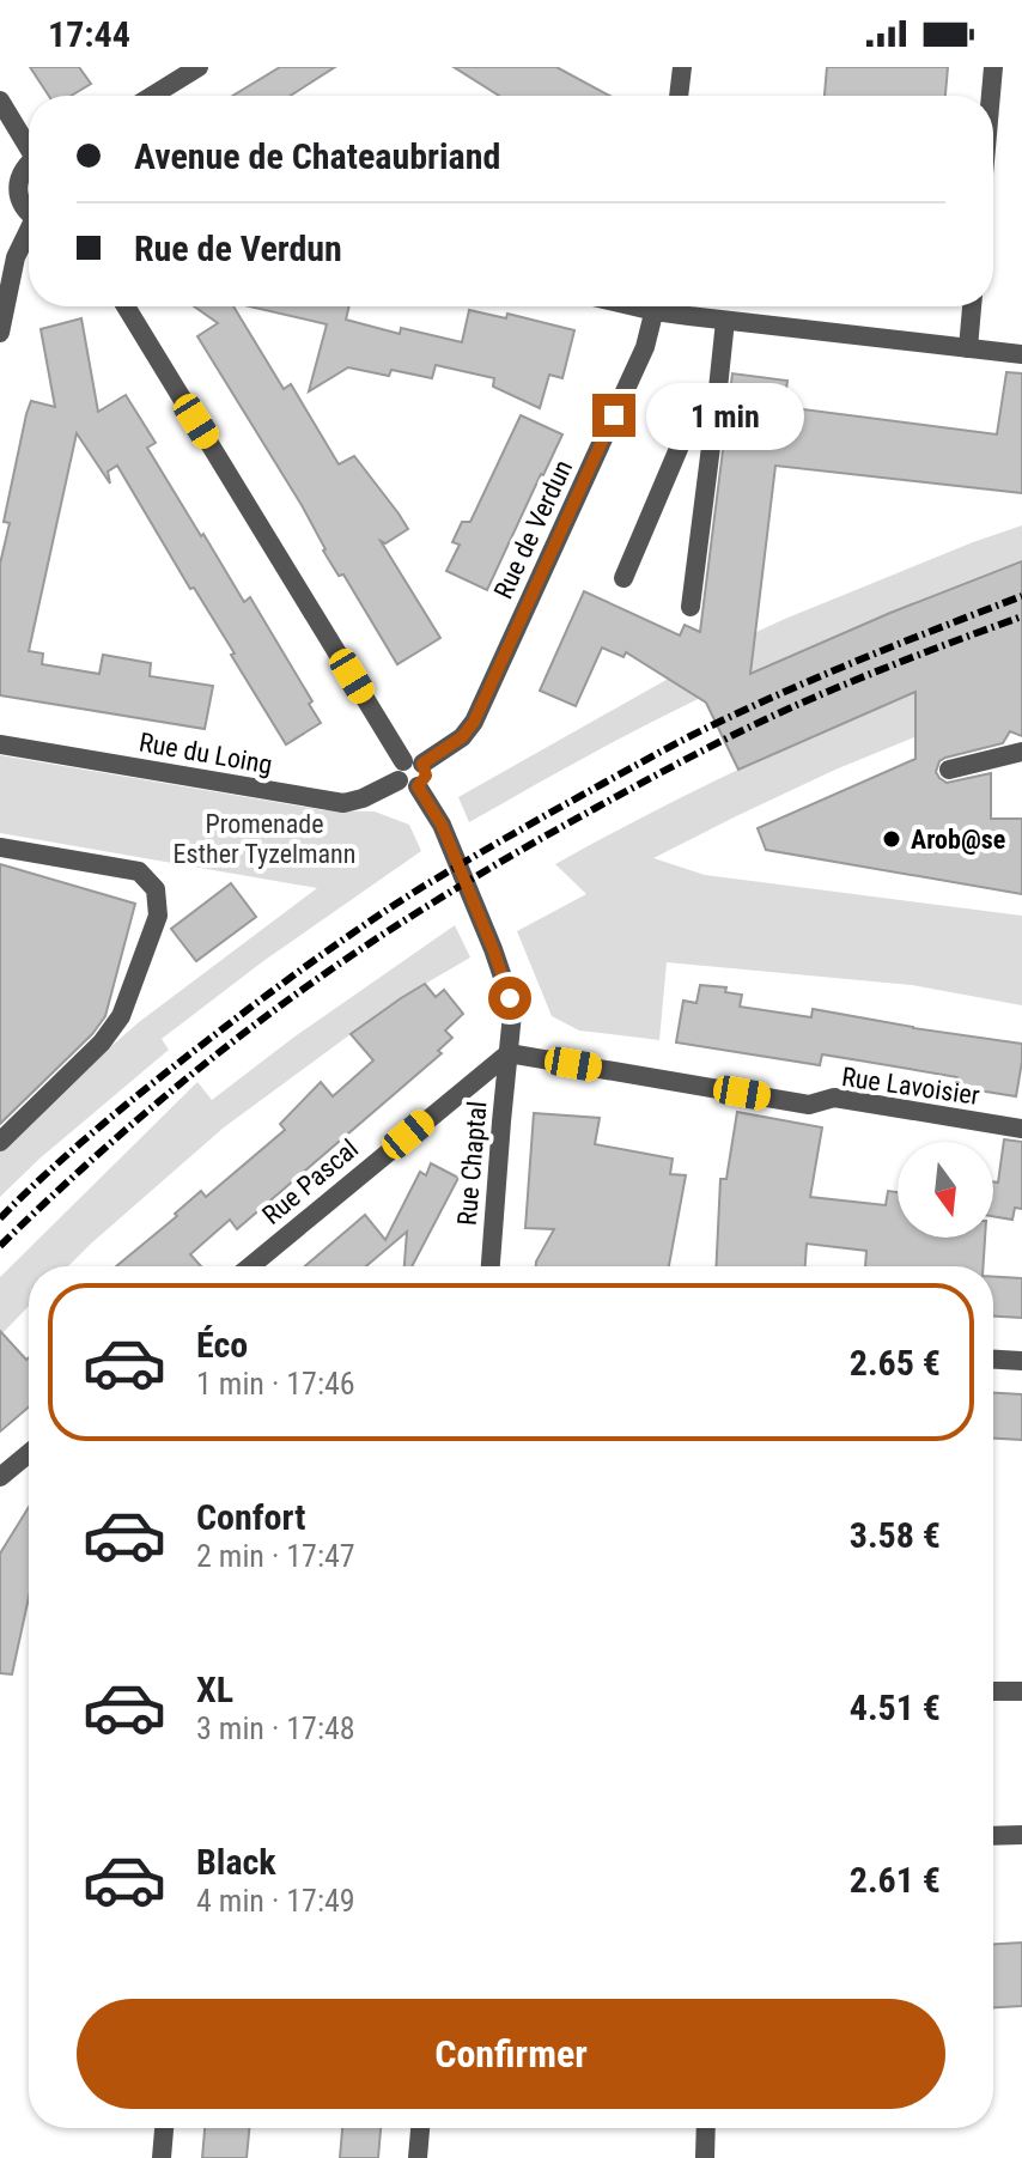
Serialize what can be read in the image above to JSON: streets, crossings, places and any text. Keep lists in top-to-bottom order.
{
  "streets": {
    "street": [
      "Rue de Verdun",
      "Rue du Loing",
      "Rue Lavoisier",
      "Rue Chaptal",
      "Rue Pascal"
    ]
  },
  "crossings": [
    ["Rue de Verdun", "Rue du Loing"],
    ["Rue de Verdun", "Rue Chaptal"],
    ["Rue du Loing", "Rue Chaptal"],
    ["Rue Lavoisier", "Rue Chaptal"],
    ["Rue Lavoisier", "Rue Pascal"],
    ["Rue Chaptal", "Rue Pascal"]
  ],
  "parks": ["Promenade Esther Tyzelmann"],
  "places": ["Arob@se"],
  "north": "bottom",
  "page": {
    "status": "17:44",
    "banner": ["Avenue de Chateaubriand", "Rue de Verdun"],
    "bubble": "1 min",
    "list": [
      {
        "name": "Éco",
        "note": "1 min · 17:46",
        "value": "2.65 €"
      },
      {
        "name": "Confort",
        "note": "2 min · 17:47",
        "value": "3.58 €"
      },
      {
        "name": "XL",
        "note": "3 min · 17:48",
        "value": "4.51 €"
      },
      {
        "name": "Black",
        "note": "4 min · 17:49",
        "value": "2.61 €"
      }
    ],
    "buttons": "Confirmer"
  }
}
